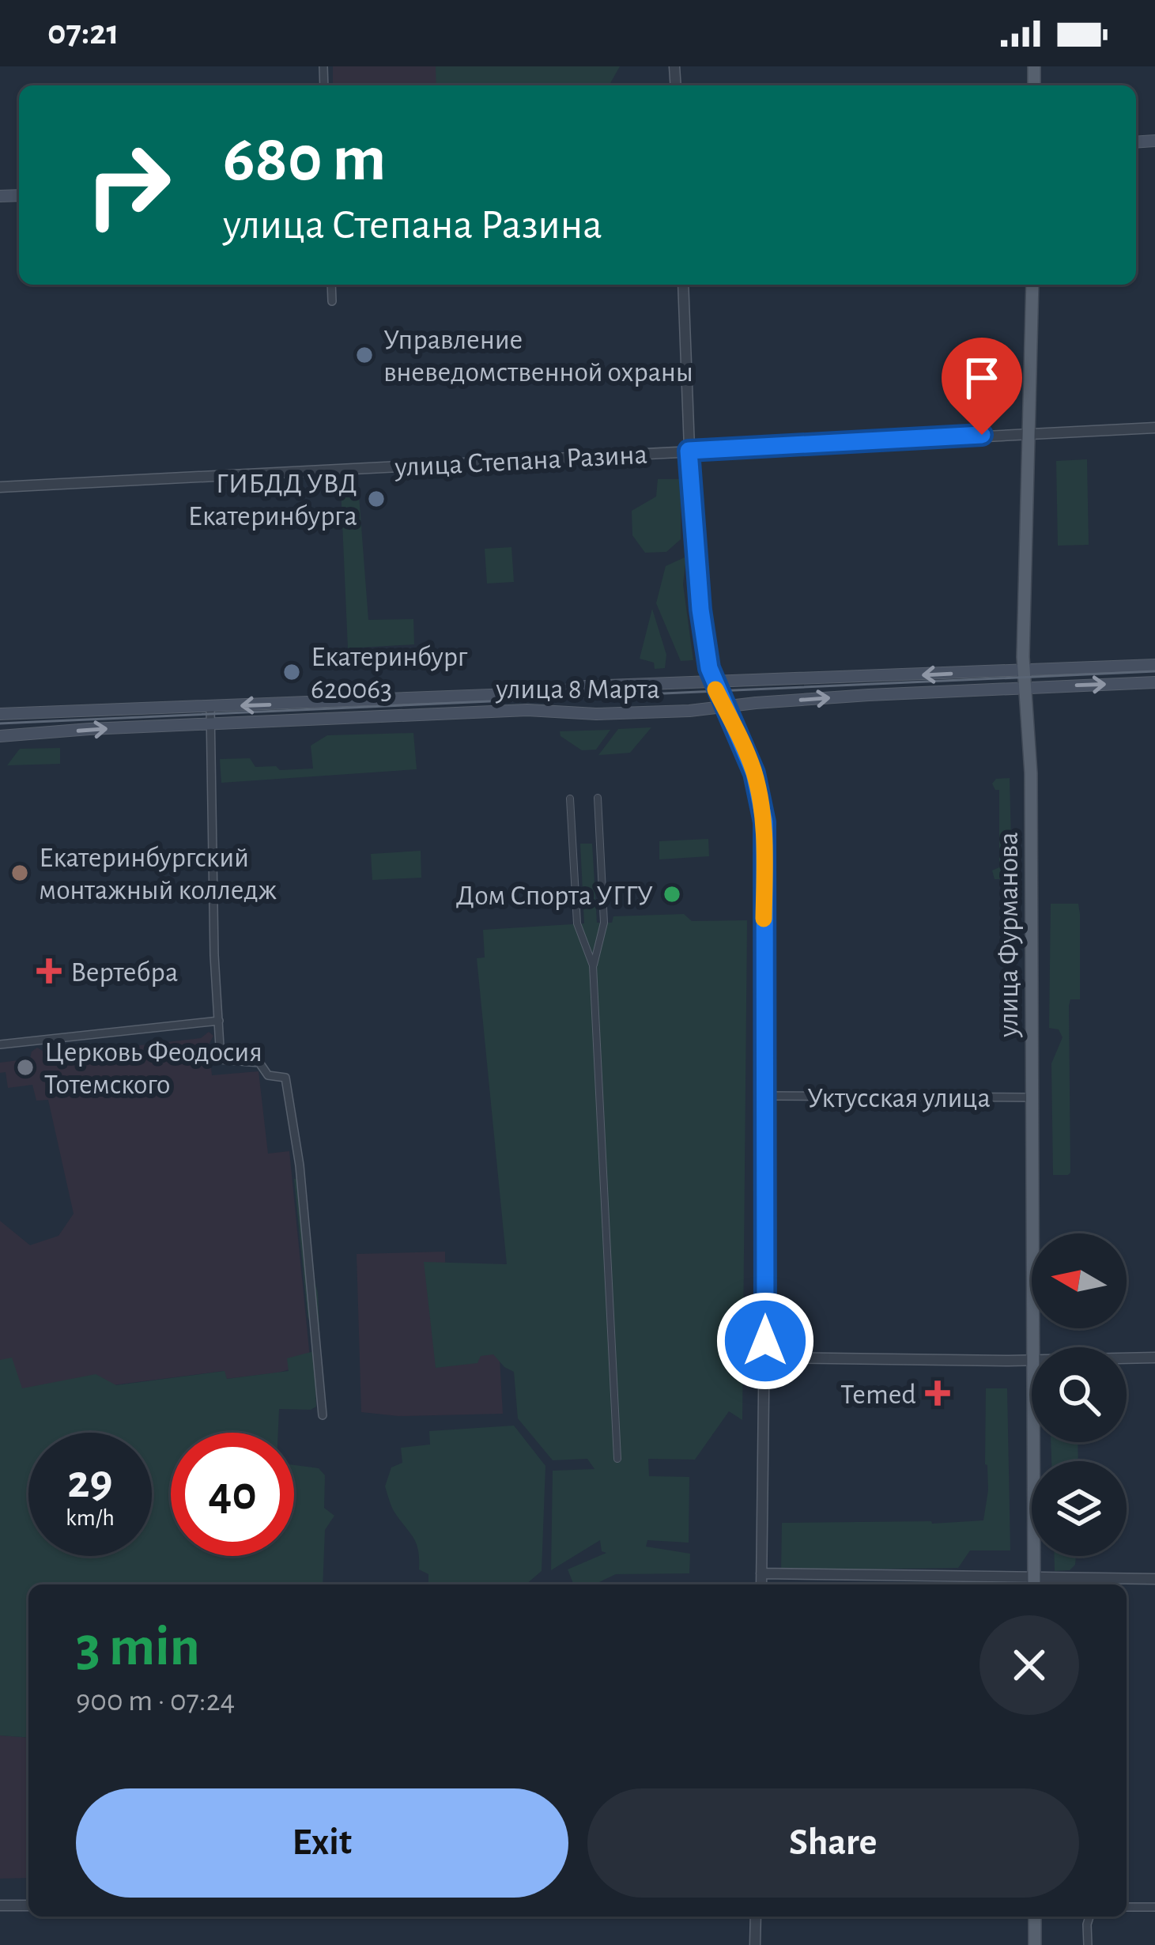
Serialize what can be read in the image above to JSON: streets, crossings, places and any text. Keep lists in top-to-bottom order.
{
  "streets": {
    "main road": ["улица 8 Марта", "улица Фурманова"],
    "street": ["улица Степана Разина", "Уктусская улица"]
  },
  "crossings": [
    ["улица Степана Разина", "улица Фурманова"],
    ["улица 8 Марта", "улица Фурманова"],
    ["улица Фурманова", "Уктусская улица"]
  ],
  "places": {
    "other": [
      "Управление вневедомственной охраны",
      "ГИБДД УВД Екатеринбурга",
      "Екатеринбург 620063",
      "Екатеринбургский монтажный колледж",
      "Дом Спорта УГГУ",
      "Церковь Феодосия Тотемского"
    ],
    "health": ["Вертебра", "Temed"]
  },
  "north": "left",
  "page": {
    "status": "07:21",
    "turn": ["680 m", "улица Степана Разина"],
    "speed": "29 km/h",
    "limit": "40",
    "heading": ["3 min", "900 m · 07:24"],
    "buttons": ["Exit", "Share"]
  }
}
